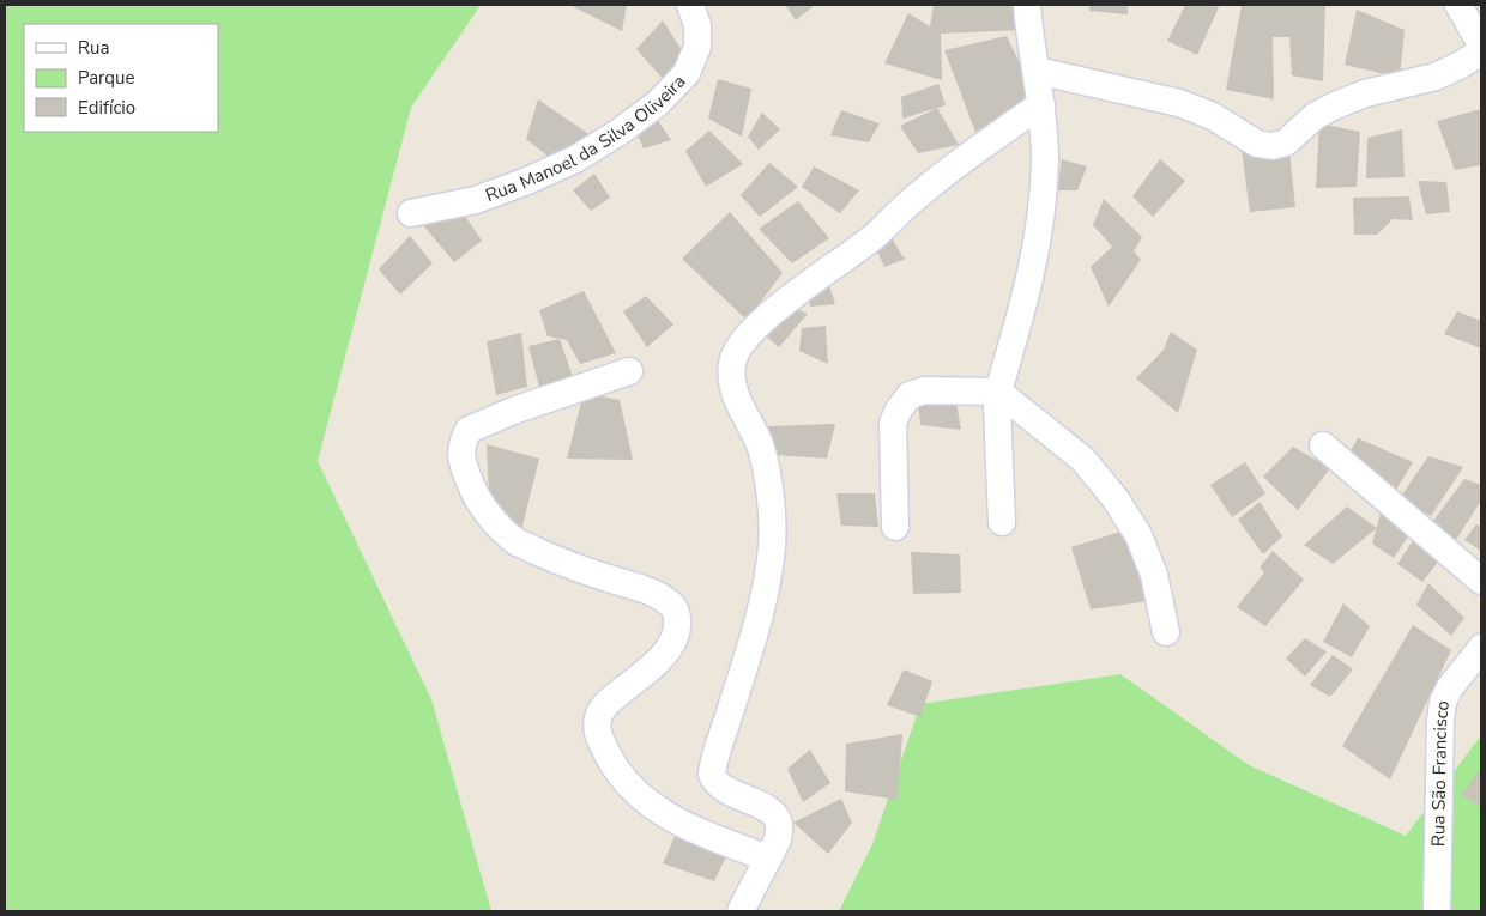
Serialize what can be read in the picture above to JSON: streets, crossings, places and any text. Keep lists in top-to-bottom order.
{
  "streets": {
    "street": ["Rua Manoel da Silva Oliveira", "Rua São Francisco"]
  },
  "legend": ["Rua", "Parque", "Edifício"]
}
